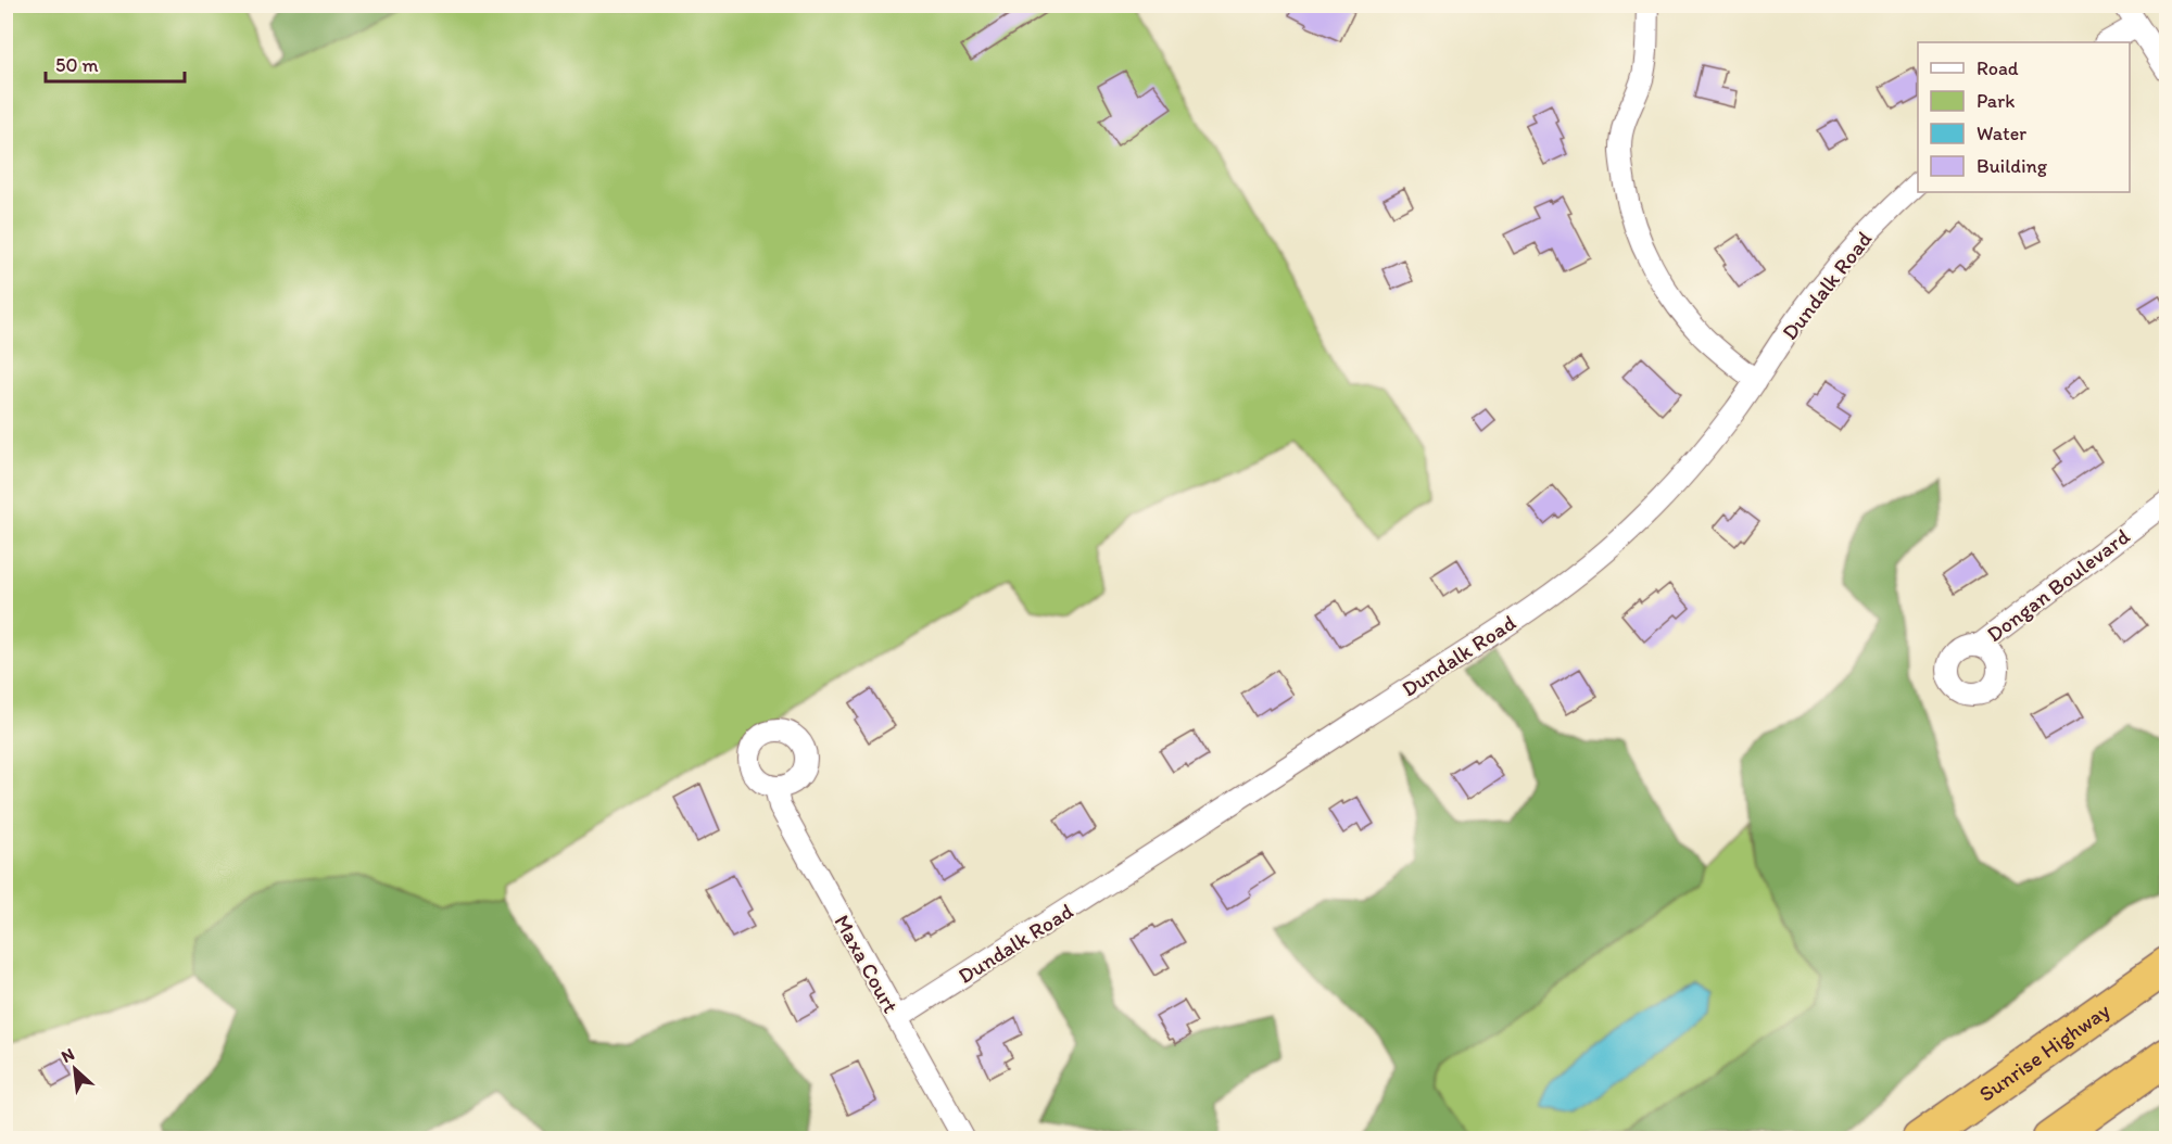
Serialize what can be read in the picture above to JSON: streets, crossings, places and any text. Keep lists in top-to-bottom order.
{
  "streets": {
    "highway": ["Sunrise Highway"],
    "street": ["Dundalk Road", "Dongan Boulevard", "Maxa Court"]
  },
  "crossings": [
    ["Dundalk Road", "Maxa Court"]
  ],
  "legend": [
    "Road",
    "Park",
    "Water",
    "Building"
  ],
  "scale_bar": "50 m",
  "north": "top left"
}
